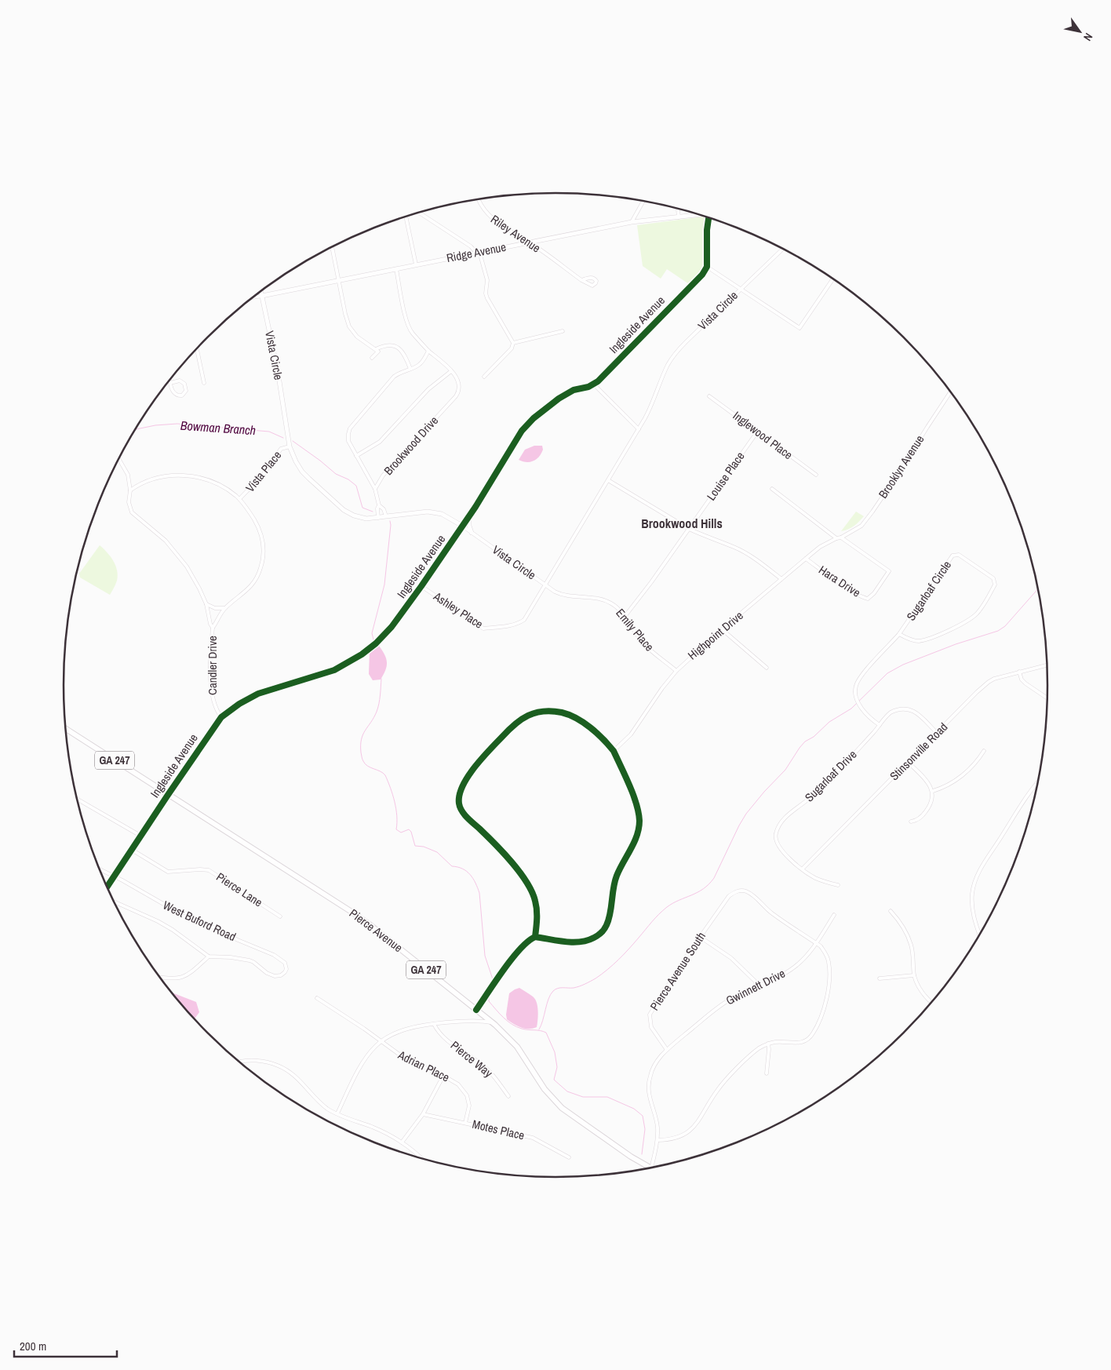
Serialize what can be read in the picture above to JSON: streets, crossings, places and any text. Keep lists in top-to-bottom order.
{
  "streets": {
    "main road": ["GA 247", "Pierce Avenue"],
    "street": [
      "Riley Avenue",
      "Ridge Avenue",
      "Vista Circle",
      "Ingleside Avenue",
      "Inglewood Place",
      "Brookwood Drive",
      "Brooklyn Avenue",
      "Vista Place",
      "Louise Place",
      "Hara Drive",
      "Sugarloaf Circle",
      "Ashley Place",
      "Emily Place",
      "Highpoint Drive",
      "Candler Drive",
      "Stinsonville Road",
      "Sugarloaf Drive",
      "Pierce Lane",
      "West Buford Road",
      "Pierce Avenue South",
      "Gwinnett Drive",
      "Pierce Way",
      "Adrian Place",
      "Motes Place"
    ]
  },
  "crossings": [
    ["Riley Avenue", "Ridge Avenue"],
    ["Ridge Avenue", "Vista Circle"],
    ["Vista Circle", "Ingleside Avenue"],
    ["Vista Circle", "Vista Place"],
    ["Vista Circle", "Ashley Place"],
    ["Vista Circle", "Emily Place"],
    ["Ingleside Avenue", "Ashley Place"],
    ["Ingleside Avenue", "Candler Drive"],
    ["Ingleside Avenue", "Pierce Lane"],
    ["Ingleside Avenue", "West Buford Road"],
    ["Ingleside Avenue", "Pierce Avenue"],
    ["Inglewood Place", "Louise Place"],
    ["Brooklyn Avenue", "Hara Drive"],
    ["Brooklyn Avenue", "Highpoint Drive"],
    ["Louise Place", "Emily Place"],
    ["Hara Drive", "Highpoint Drive"],
    ["Sugarloaf Circle", "Sugarloaf Drive"],
    ["Ashley Place", "Emily Place"],
    ["Emily Place", "Highpoint Drive"],
    ["Stinsonville Road", "Sugarloaf Drive"],
    ["Pierce Avenue South", "Gwinnett Drive"],
    ["Adrian Place", "Motes Place"]
  ],
  "districts": ["Brookwood Hills"],
  "water": ["Bowman Branch"],
  "scale_bar": "200 m",
  "north": "bottom right"
}
